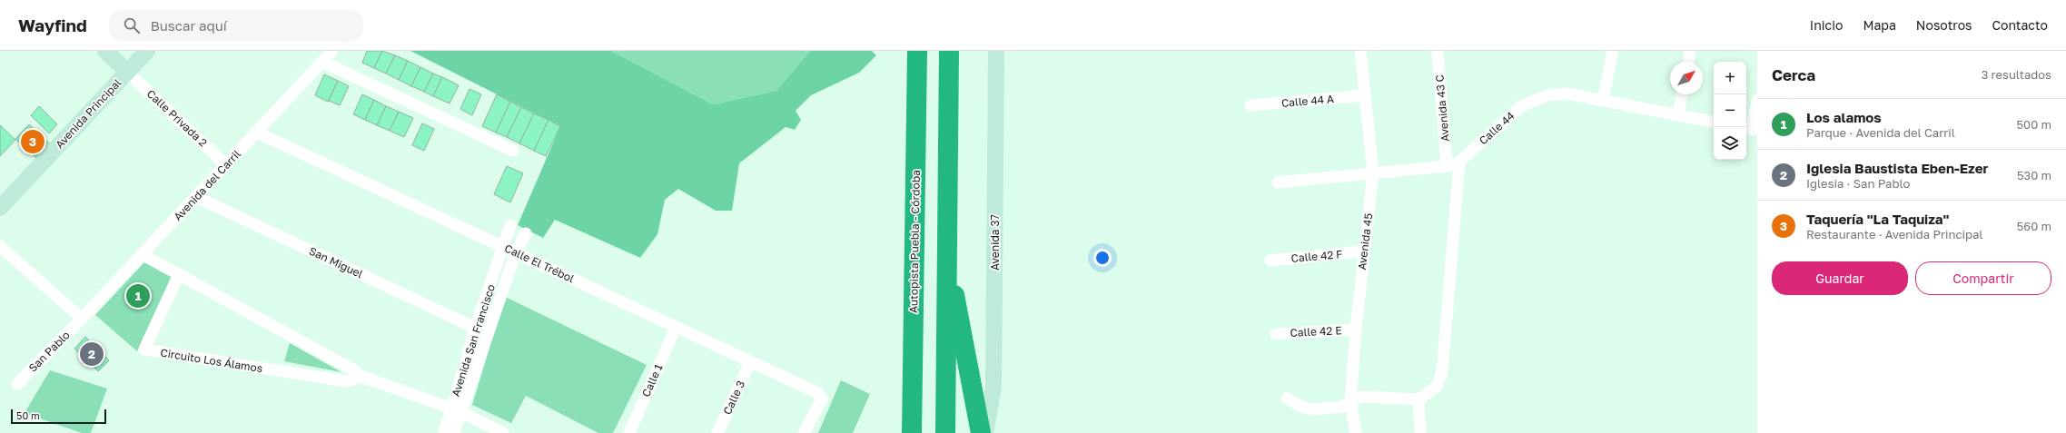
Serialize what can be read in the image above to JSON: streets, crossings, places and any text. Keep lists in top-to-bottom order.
{
  "streets": {
    "highway": ["Autopista Puebla - Córdoba"],
    "street": [
      "Calle 44 A",
      "Avenida 43 C",
      "Avenida Principal",
      "Calle Privada 2",
      "Calle 44",
      "Avenida del Carril",
      "Avenida 45",
      "Avenida 37",
      "Calle 42 F",
      "San Miguel",
      "Calle El Trébol",
      "Calle 42 E",
      "Avenida San Francisco",
      "San Pablo",
      "Circuito Los Álamos",
      "Calle 1",
      "Calle 3"
    ]
  },
  "crossings": [
    ["Calle 44 A", "Avenida 45"],
    ["Avenida 43 C", "Calle 44"],
    ["Avenida Principal", "Calle Privada 2"],
    ["Calle Privada 2", "Avenida del Carril"],
    ["Calle 44", "Avenida 45"],
    ["Avenida del Carril", "San Miguel"],
    ["Avenida del Carril", "Calle El Trébol"],
    ["Avenida del Carril", "San Pablo"],
    ["Avenida 45", "Calle 42 F"],
    ["Avenida 45", "Calle 42 E"],
    ["San Miguel", "Avenida San Francisco"],
    ["Calle El Trébol", "Avenida San Francisco"],
    ["Calle El Trébol", "Calle 1"],
    ["Calle El Trébol", "Calle 3"]
  ],
  "scale_bar": "50 m",
  "north": "top right",
  "page": {
    "header": "Wayfind",
    "search": "Buscar aquí",
    "nav": [
      "Inicio",
      "Mapa",
      "Nosotros",
      "Contacto"
    ],
    "heading": ["Cerca", "3 resultados"],
    "map_buttons": ["+", "−"],
    "list": [
      {
        "mark": "1",
        "name": "Los alamos",
        "note": "Parque · Avenida del Carril",
        "value": "500 m"
      },
      {
        "mark": "2",
        "name": "Iglesia Baustista Eben-Ezer",
        "note": "Iglesia · San Pablo",
        "value": "530 m"
      },
      {
        "mark": "3",
        "name": "Taquería \"La Taquiza\"",
        "note": "Restaurante · Avenida Principal",
        "value": "560 m"
      }
    ],
    "pins": ["3", "1", "2"],
    "buttons": ["Guardar", "Compartir"],
    "scale": "50 m"
  }
}
